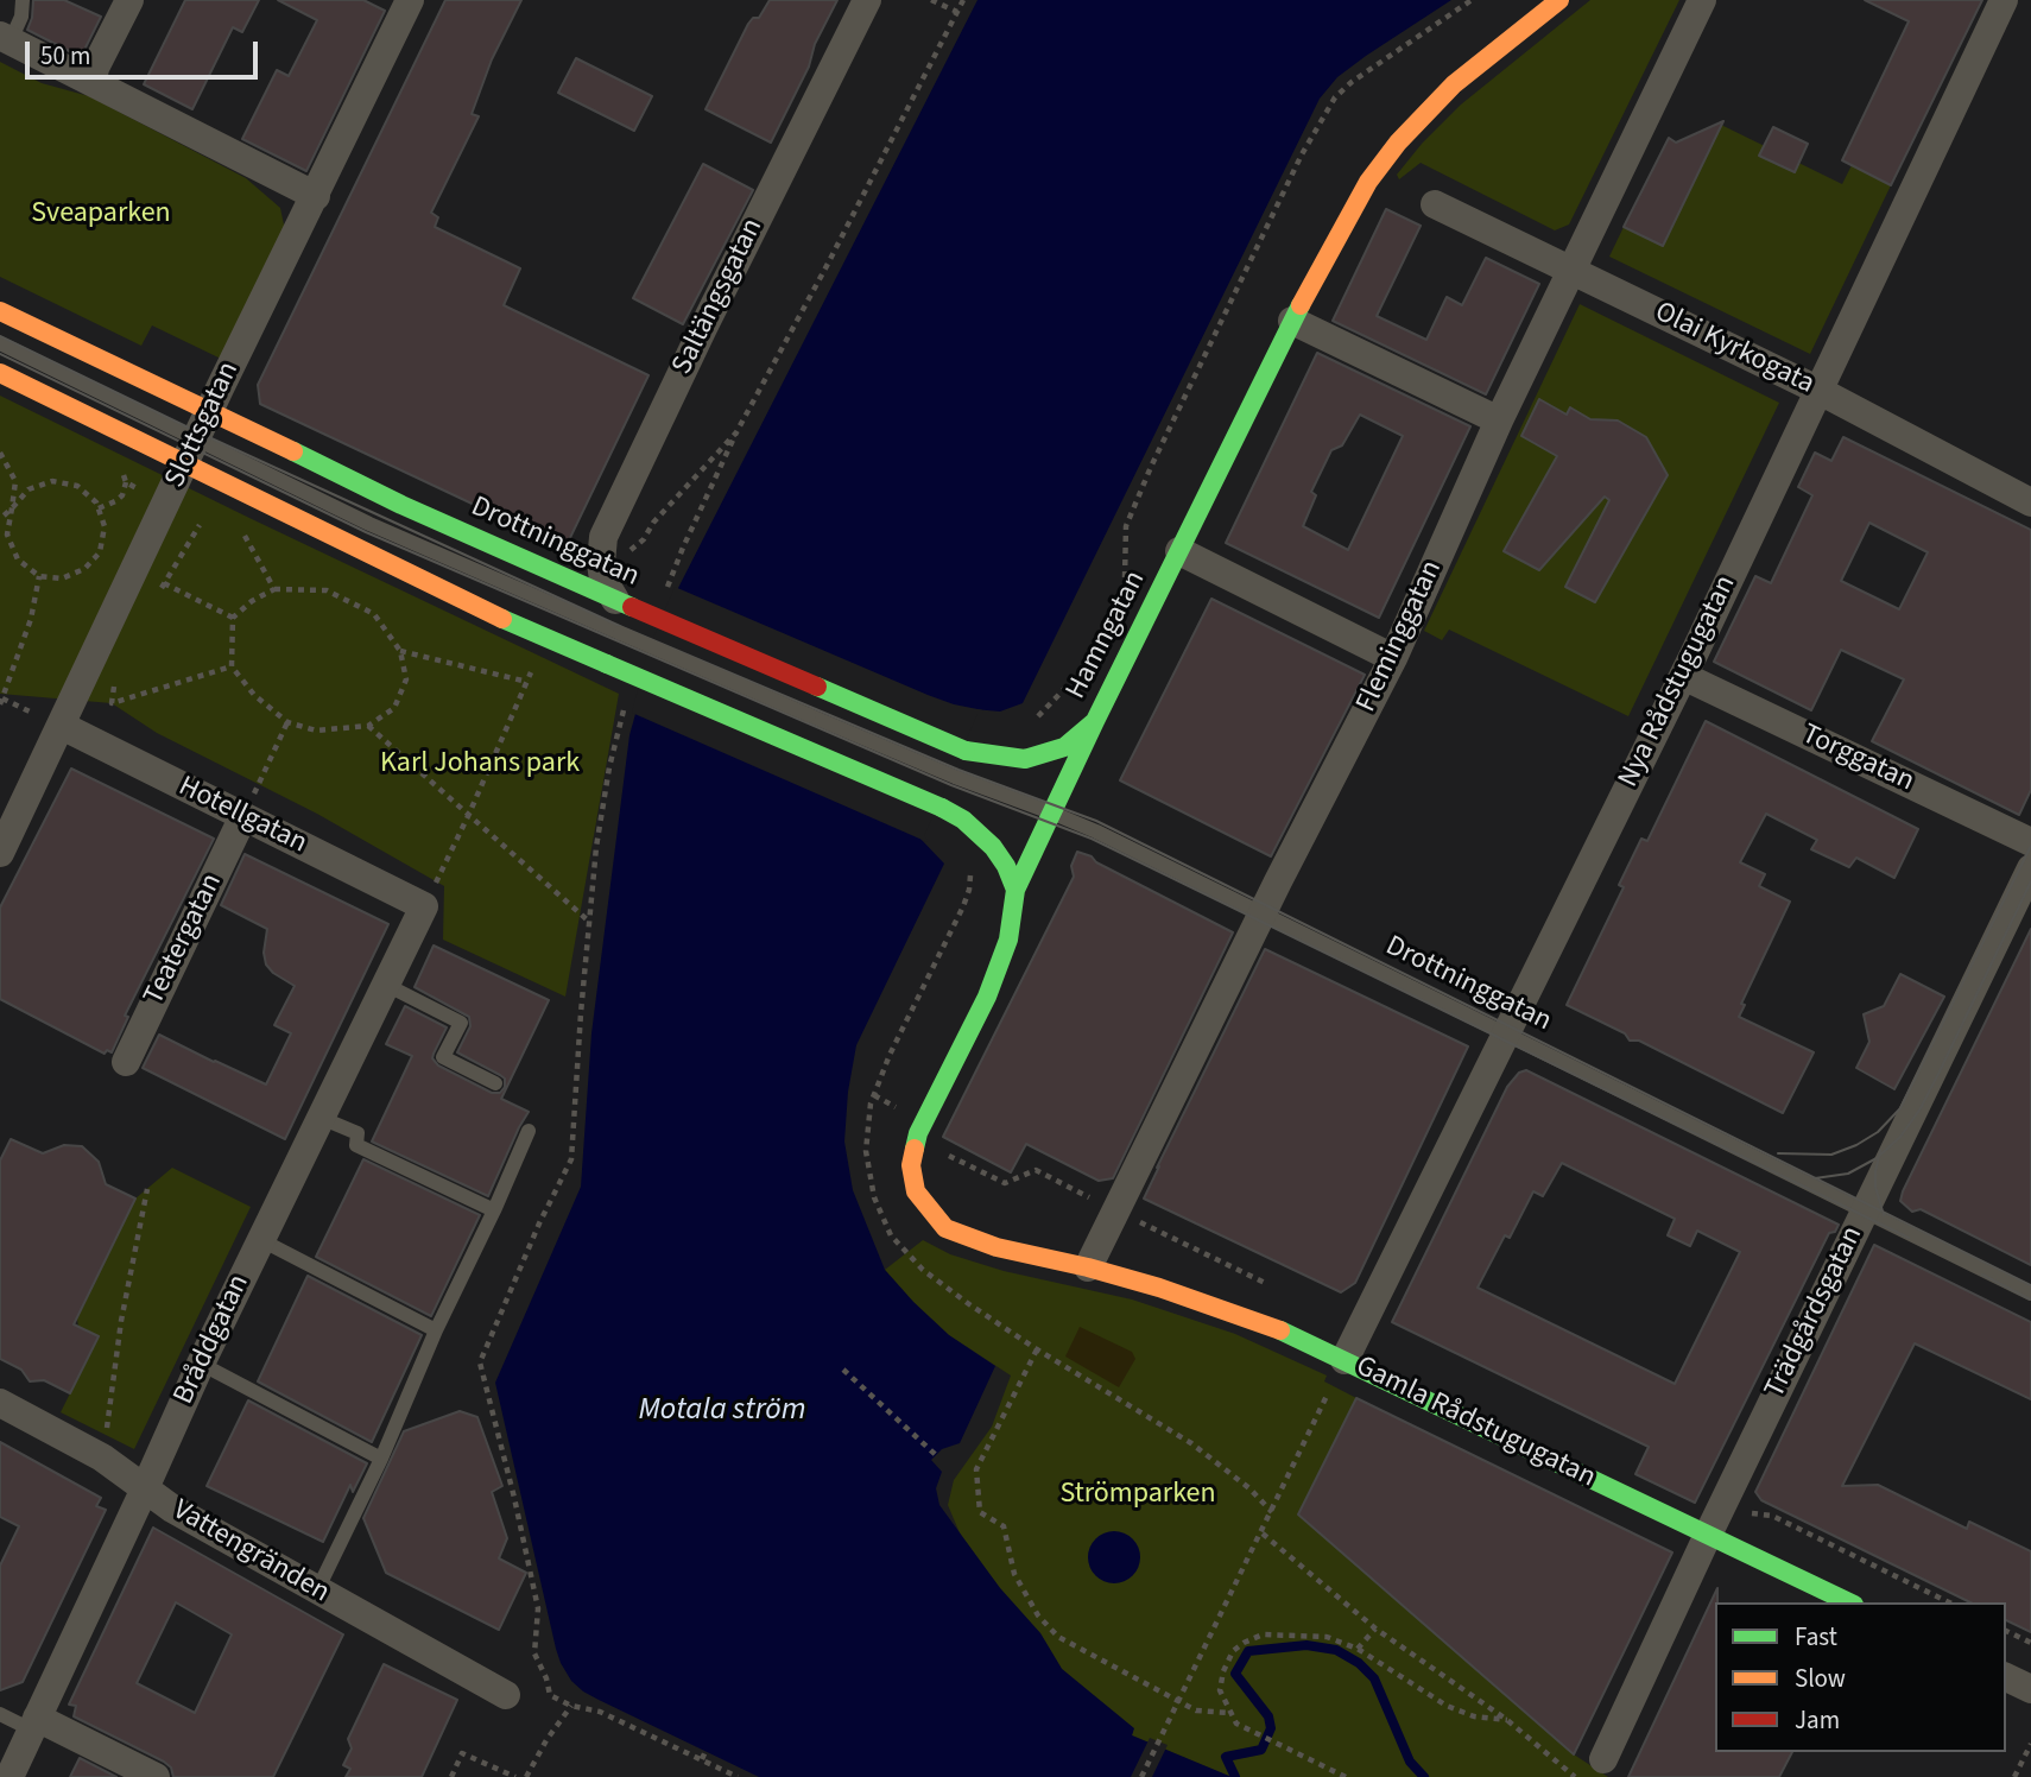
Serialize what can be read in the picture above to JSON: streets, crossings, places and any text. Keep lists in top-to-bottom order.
{
  "streets": {
    "street": [
      "Saltängsgatan",
      "Olai Kyrkogata",
      "Slottsgatan",
      "Drottninggatan",
      "Hamngatan",
      "Fleminggatan",
      "Nya Rådstugugatan",
      "Torggatan",
      "Hotellgatan",
      "Teatergatan",
      "Trädgårdsgatan",
      "Bråddgatan",
      "Gamla Rådstugugatan",
      "Vattengränden"
    ]
  },
  "crossings": [
    ["Saltängsgatan", "Drottninggatan"],
    ["Olai Kyrkogata", "Fleminggatan"],
    ["Olai Kyrkogata", "Nya Rådstugugatan"],
    ["Slottsgatan", "Drottninggatan"],
    ["Slottsgatan", "Hotellgatan"],
    ["Drottninggatan", "Hamngatan"],
    ["Drottninggatan", "Fleminggatan"],
    ["Drottninggatan", "Nya Rådstugugatan"],
    ["Drottninggatan", "Trädgårdsgatan"],
    ["Hamngatan", "Fleminggatan"],
    ["Hamngatan", "Gamla Rådstugugatan"],
    ["Fleminggatan", "Gamla Rådstugugatan"],
    ["Nya Rådstugugatan", "Torggatan"],
    ["Nya Rådstugugatan", "Gamla Rådstugugatan"],
    ["Hotellgatan", "Teatergatan"],
    ["Hotellgatan", "Bråddgatan"],
    ["Trädgårdsgatan", "Gamla Rådstugugatan"],
    ["Bråddgatan", "Vattengränden"]
  ],
  "water": ["Motala ström"],
  "parks": ["Sveaparken", "Karl Johans park", "Strömparken"],
  "legend": ["Fast", "Slow", "Jam"],
  "scale_bar": "50 m"
}
